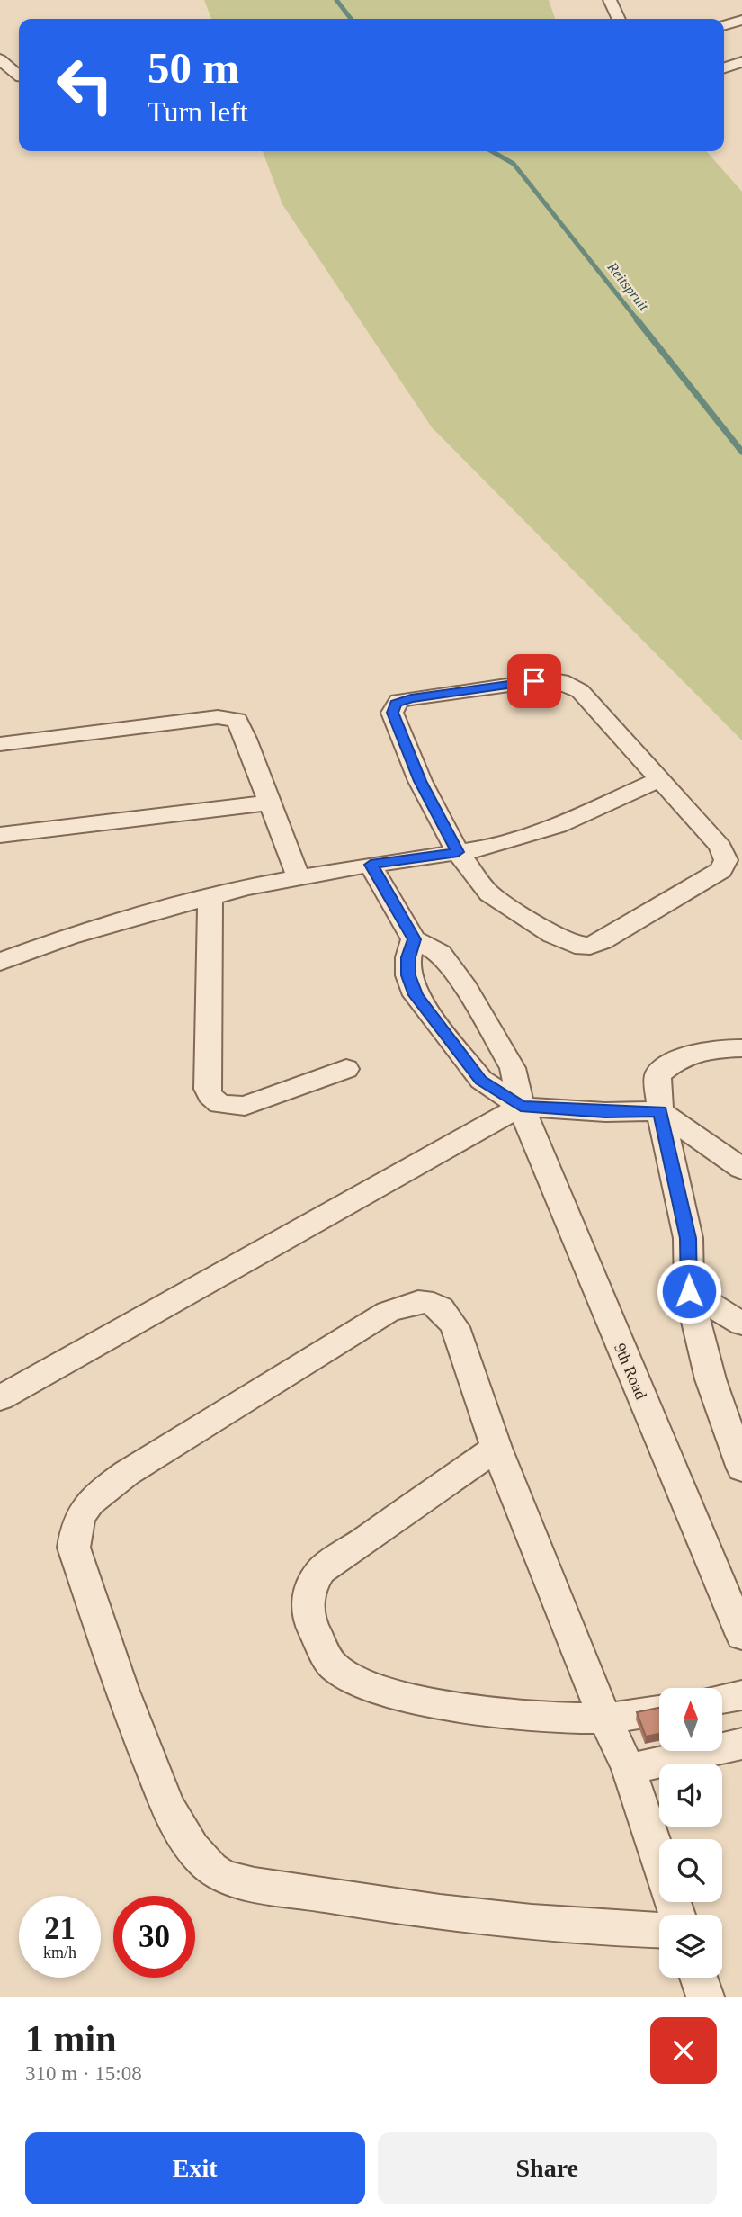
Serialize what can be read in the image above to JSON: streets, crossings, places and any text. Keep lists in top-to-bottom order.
{
  "streets": {
    "street": ["9th Road"]
  },
  "water": ["Reitspruit"],
  "north": "top",
  "page": {
    "turn": ["50 m", "Turn left"],
    "speed": "21 km/h",
    "limit": "30",
    "heading": ["1 min", "310 m · 15:08"],
    "buttons": ["Exit", "Share"]
  }
}
